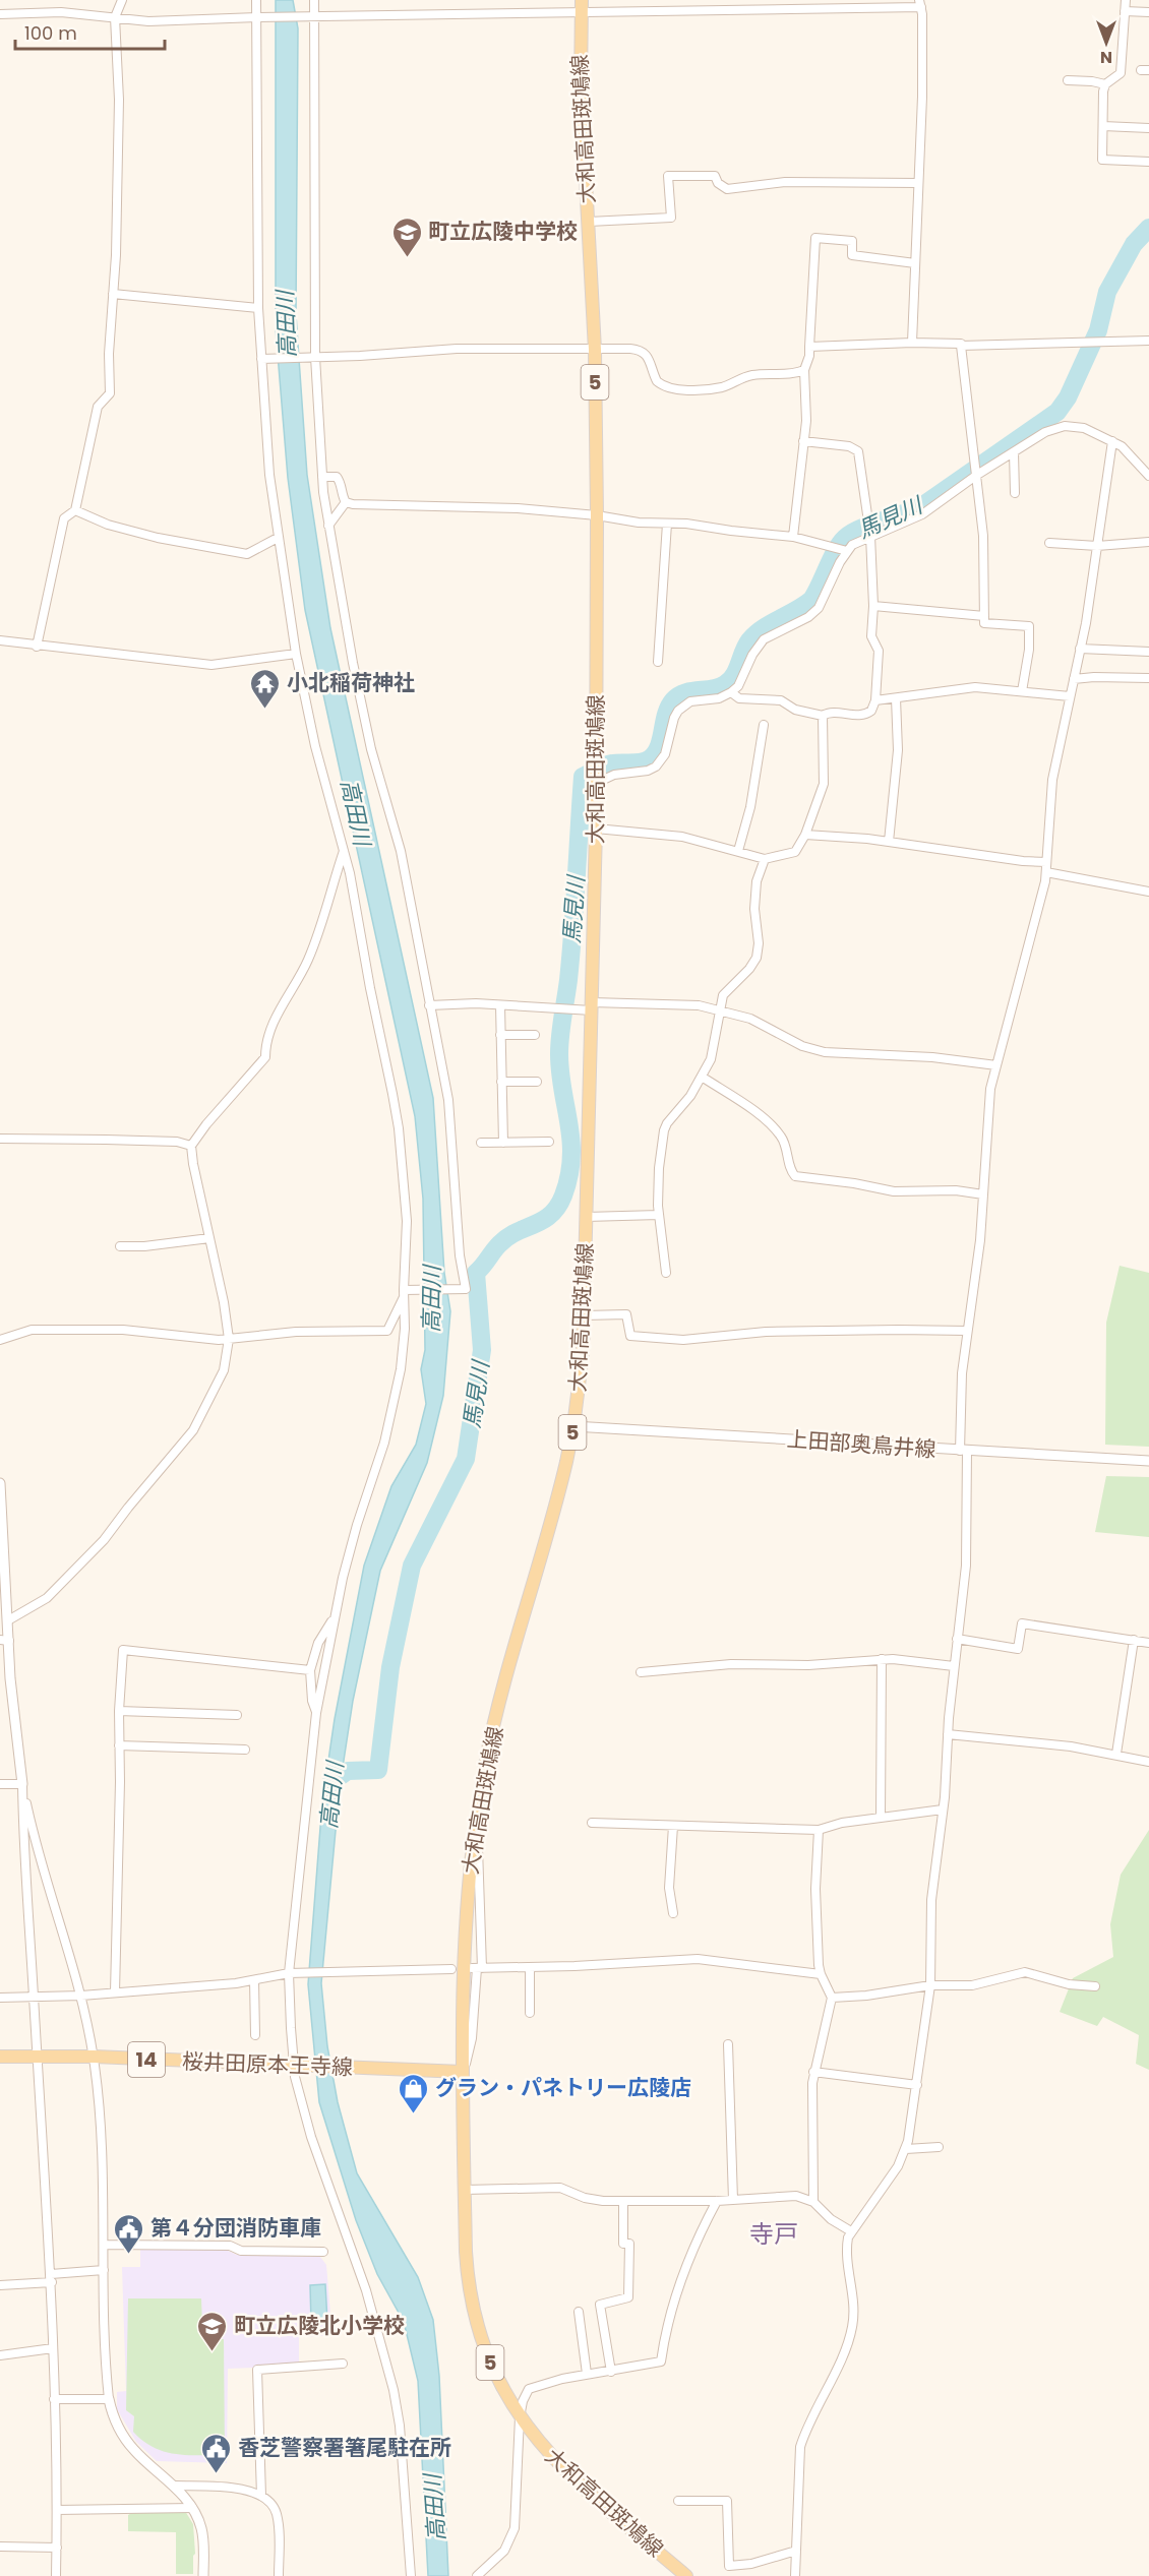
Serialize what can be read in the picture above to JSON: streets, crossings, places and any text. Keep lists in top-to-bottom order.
{
  "streets": {
    "main road": [
      "大和高田斑鳩線",
      "5",
      "14",
      "桜井田原本王寺線"
    ],
    "street": ["上田部奥鳥井線"]
  },
  "crossings": [
    ["大和高田斑鳩線", "上田部奥鳥井線"],
    ["大和高田斑鳩線", "桜井田原本王寺線"]
  ],
  "districts": ["寺戸"],
  "water": ["高田川", "馬見川"],
  "places": {
    "school or university": ["町立広陵中学校", "町立広陵北小学校"],
    "temple": ["小北稲荷神社"],
    "shop": ["グラン・パネトリー広陵店"],
    "public building": ["第４分団消防車庫", "香芝警察署箸尾駐在所"]
  },
  "scale_bar": "100 m",
  "north": "bottom"
}
